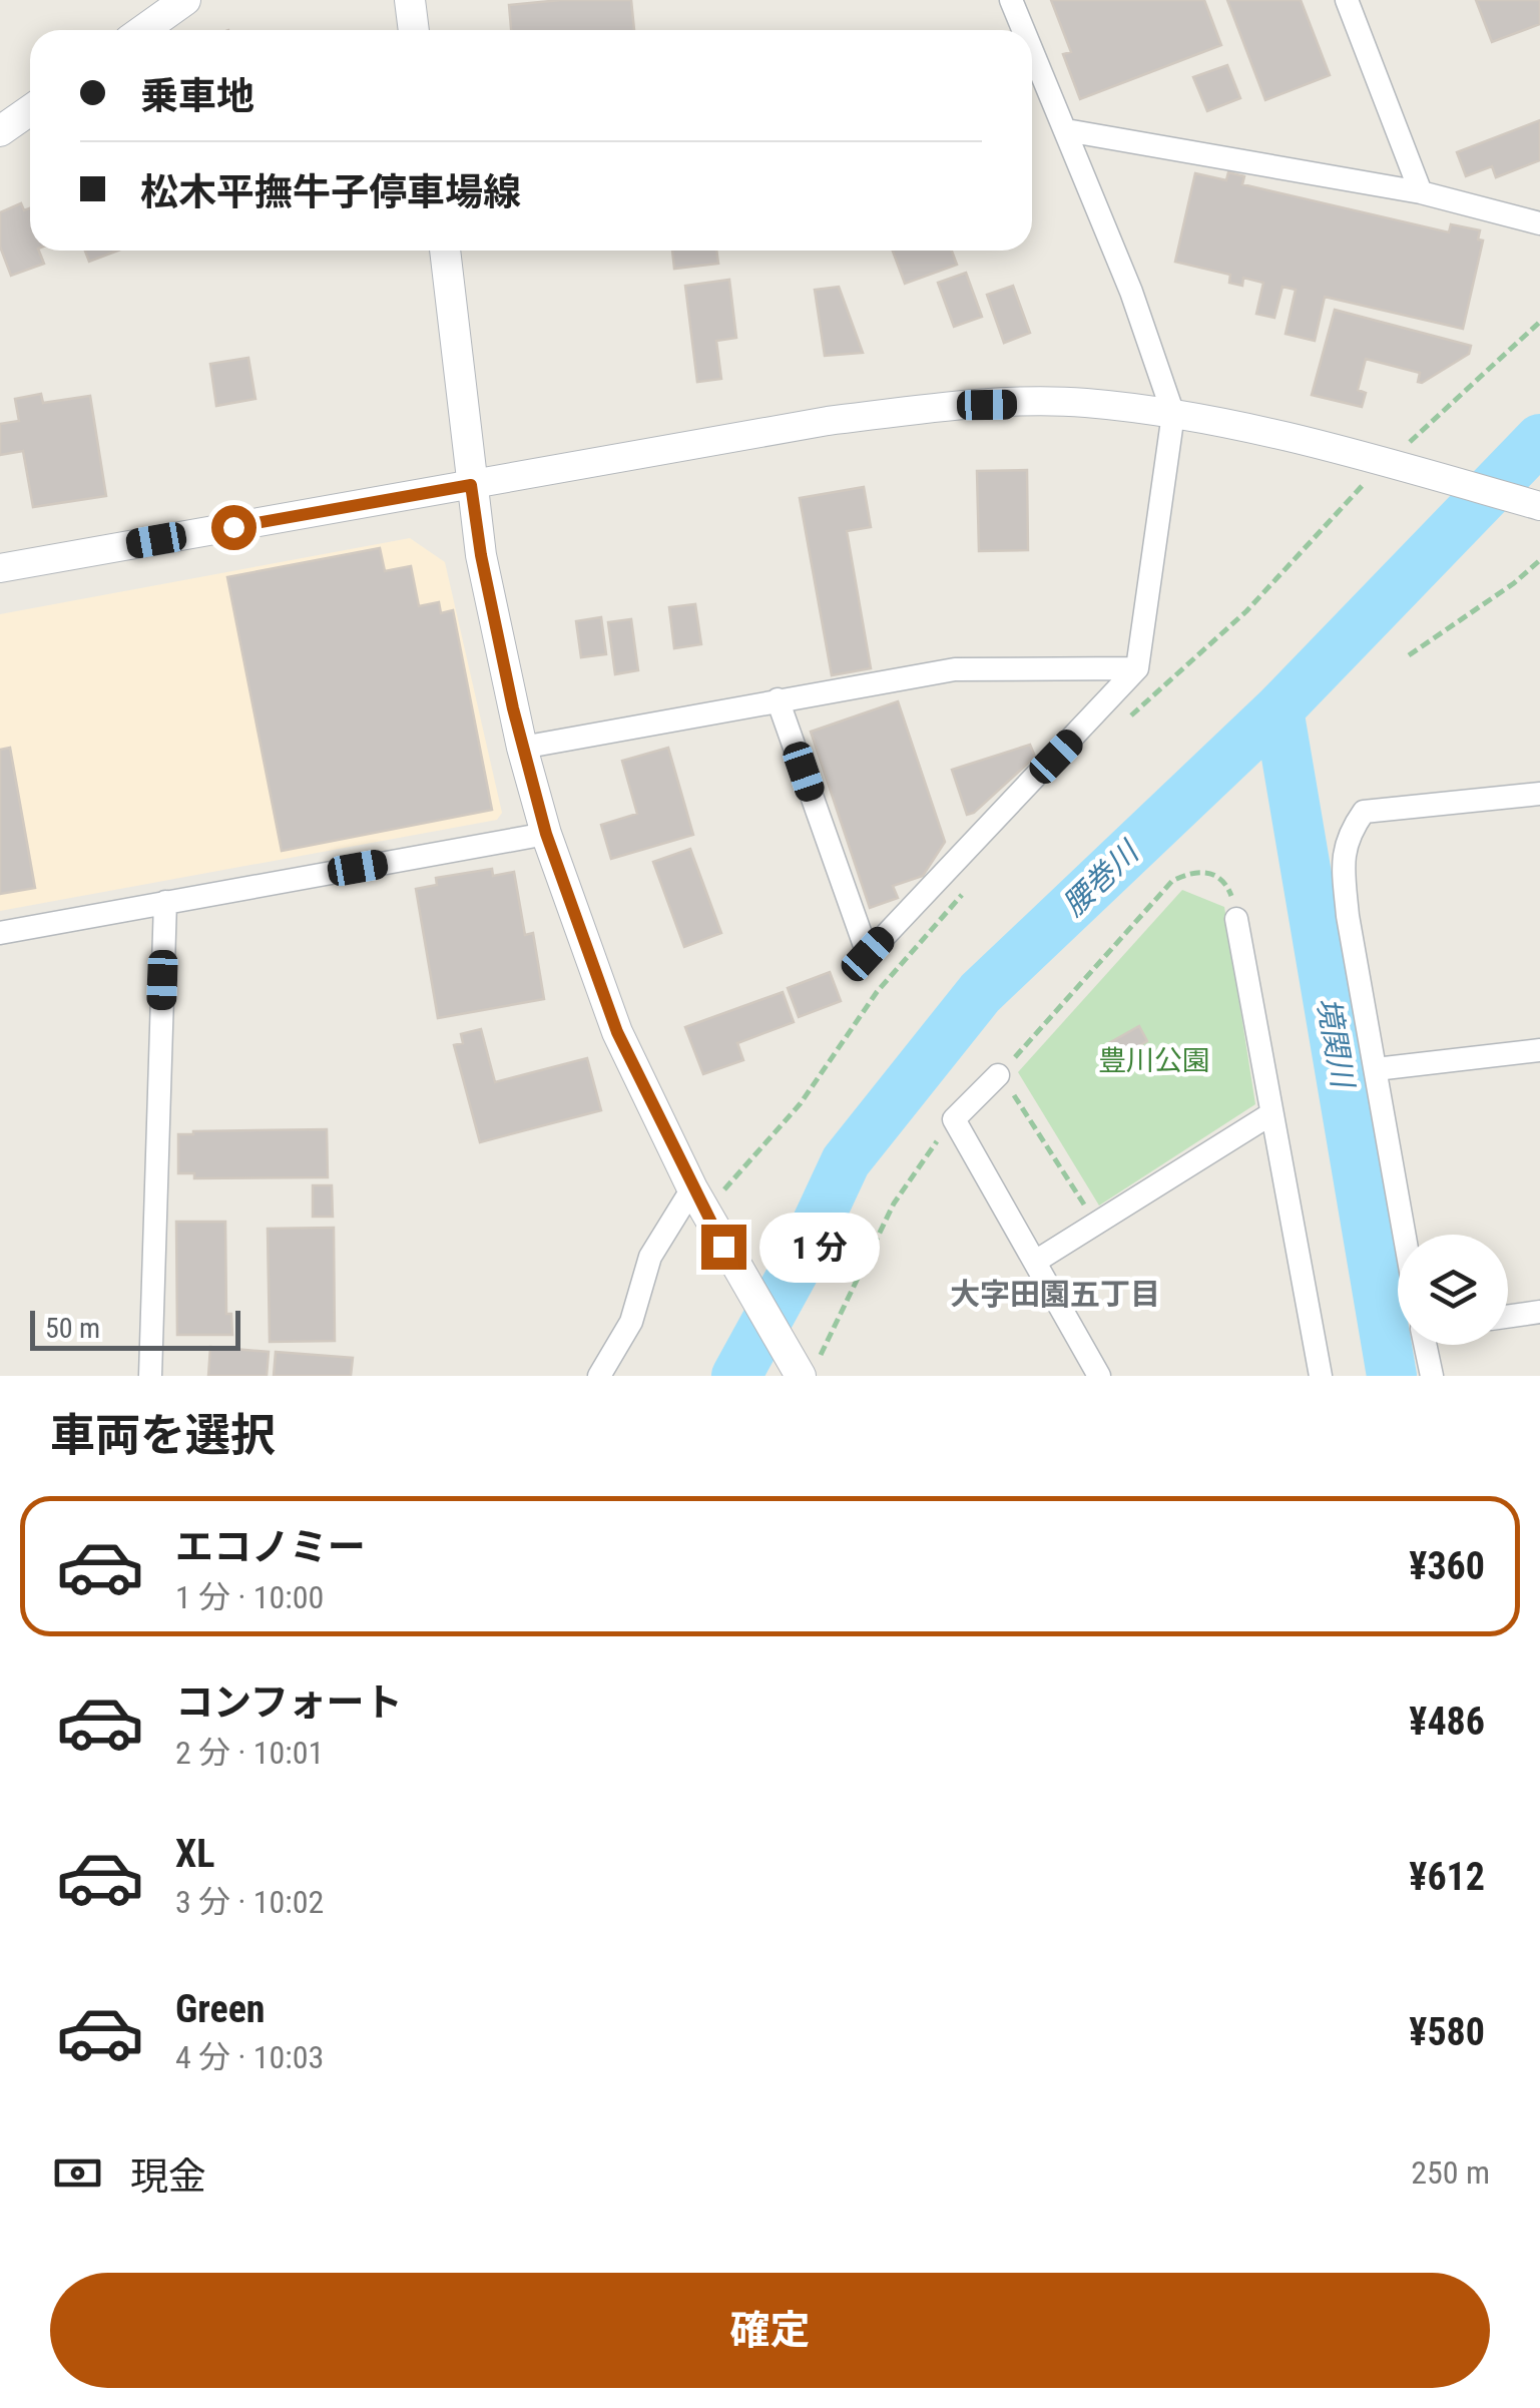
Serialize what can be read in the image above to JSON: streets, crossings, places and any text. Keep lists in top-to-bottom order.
{
  "districts": ["大字田園五丁目"],
  "water": ["腰巻川", "境関川"],
  "parks": ["豊川公園"],
  "scale_bar": "50 m",
  "page": {
    "banner": ["乗車地", "松木平撫牛子停車場線"],
    "bubble": "1 分",
    "scale": "50 m",
    "heading": "車両を選択",
    "list": [
      {
        "name": "エコノミー",
        "note": "1 分 · 10:00",
        "value": "¥360"
      },
      {
        "name": "コンフォート",
        "note": "2 分 · 10:01",
        "value": "¥486"
      },
      {
        "name": "XL",
        "note": "3 分 · 10:02",
        "value": "¥612"
      },
      {
        "name": "Green",
        "note": "4 分 · 10:03",
        "value": "¥580"
      }
    ],
    "pay": ["現金", "250 m"],
    "buttons": "確定"
  }
}
